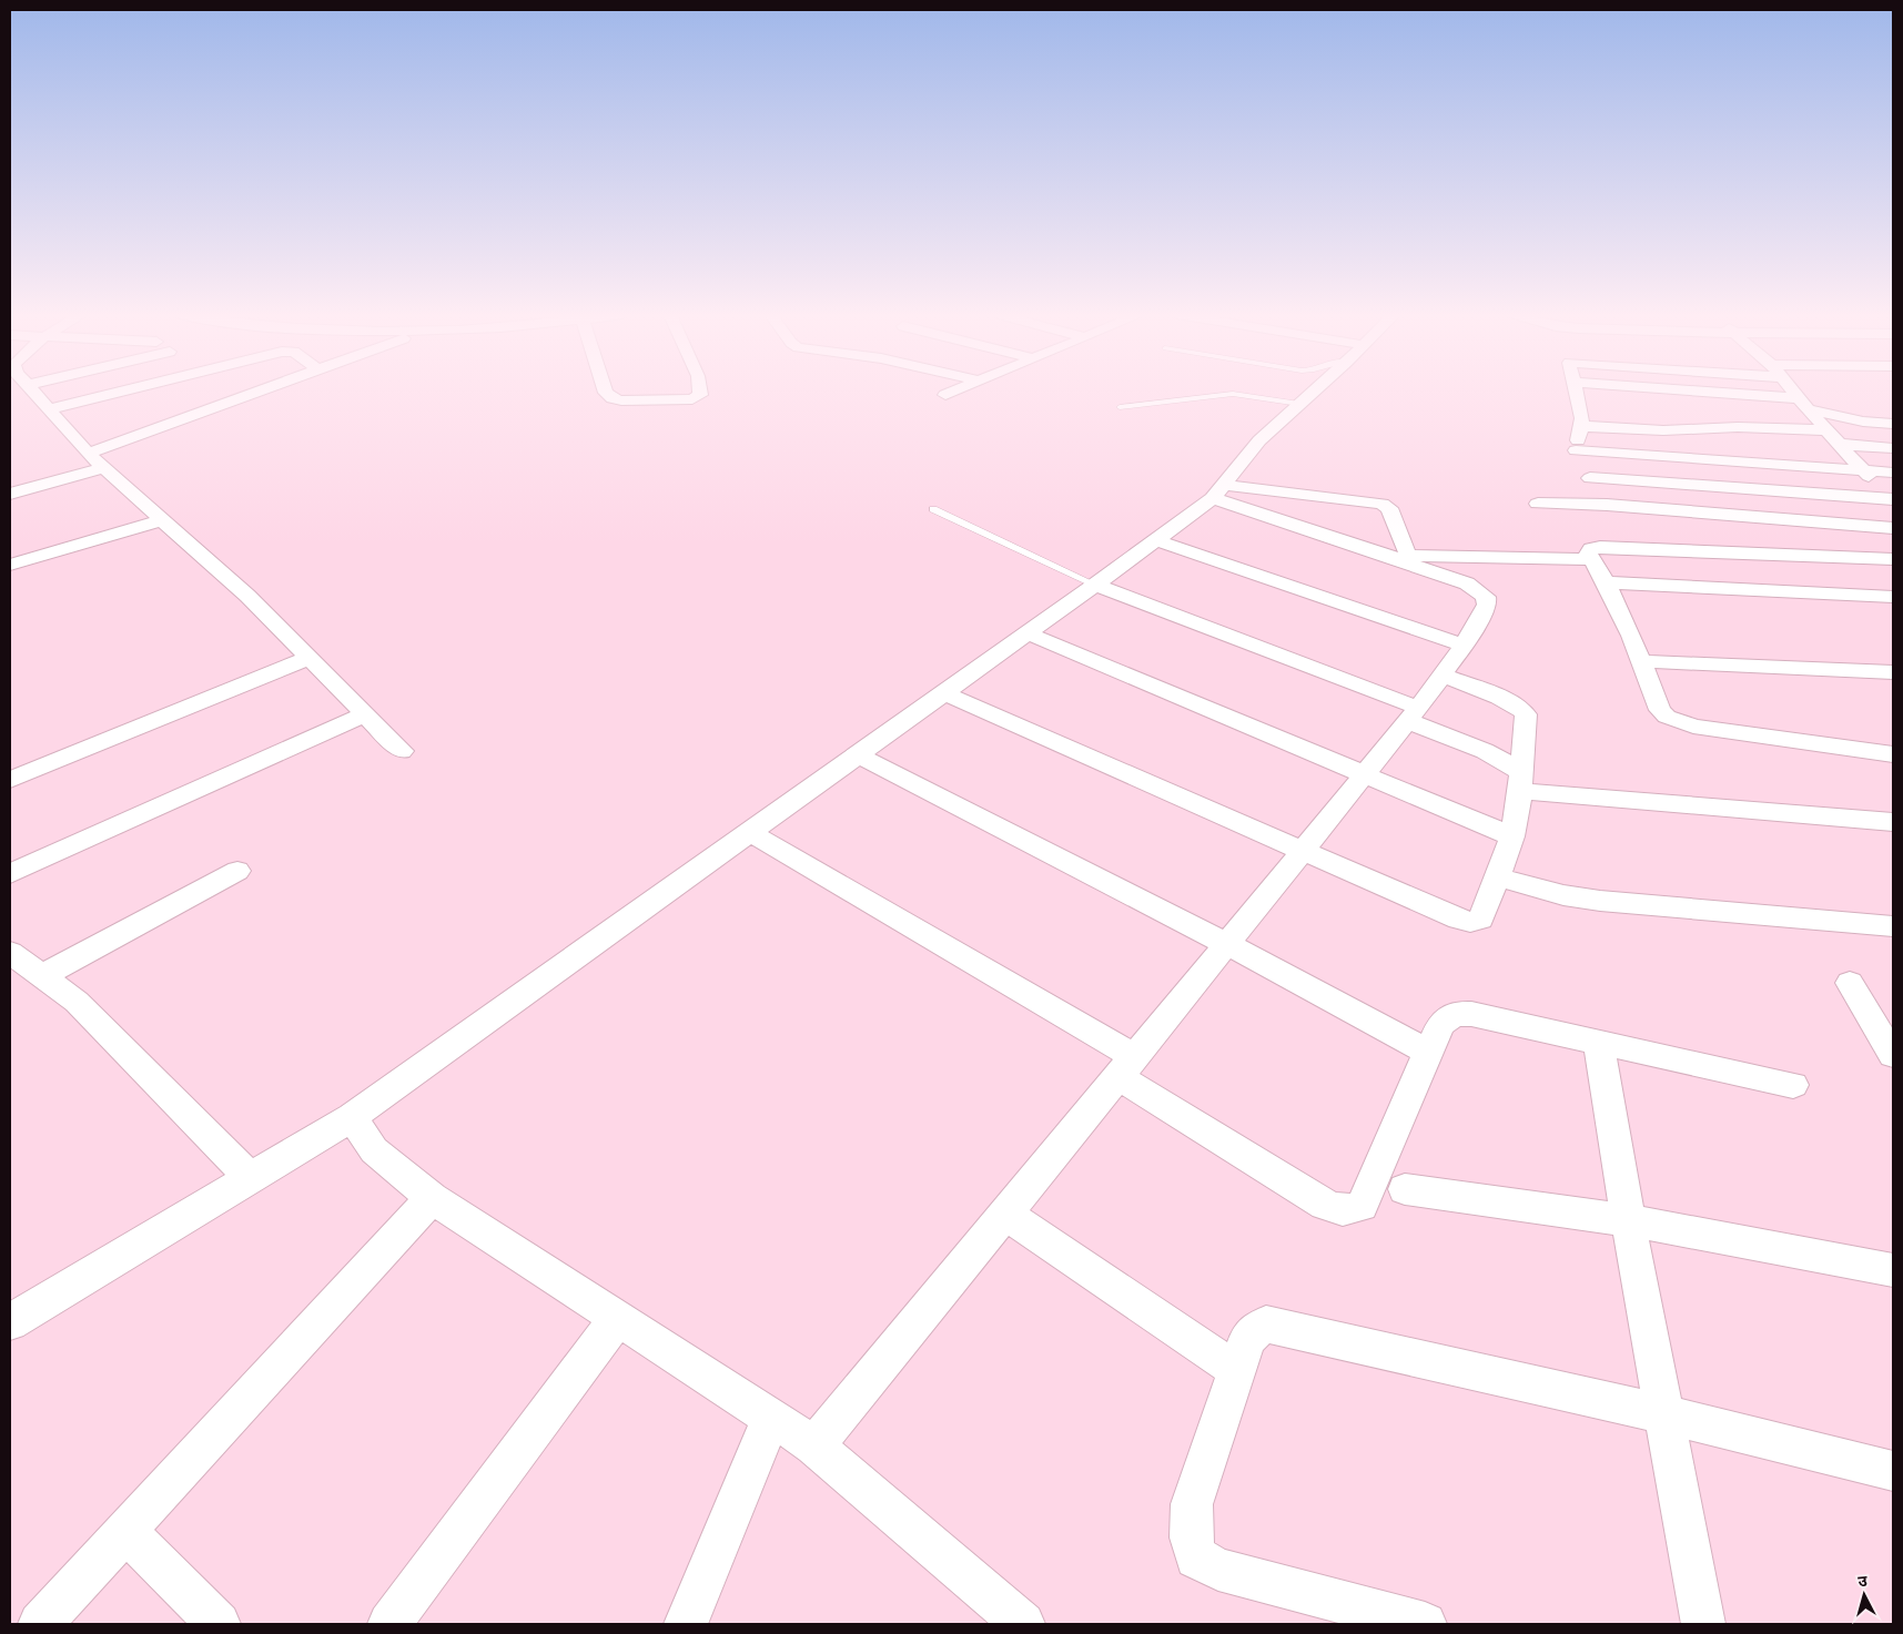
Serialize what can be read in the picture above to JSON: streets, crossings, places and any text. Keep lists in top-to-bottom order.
{
  "north": "top"
}
